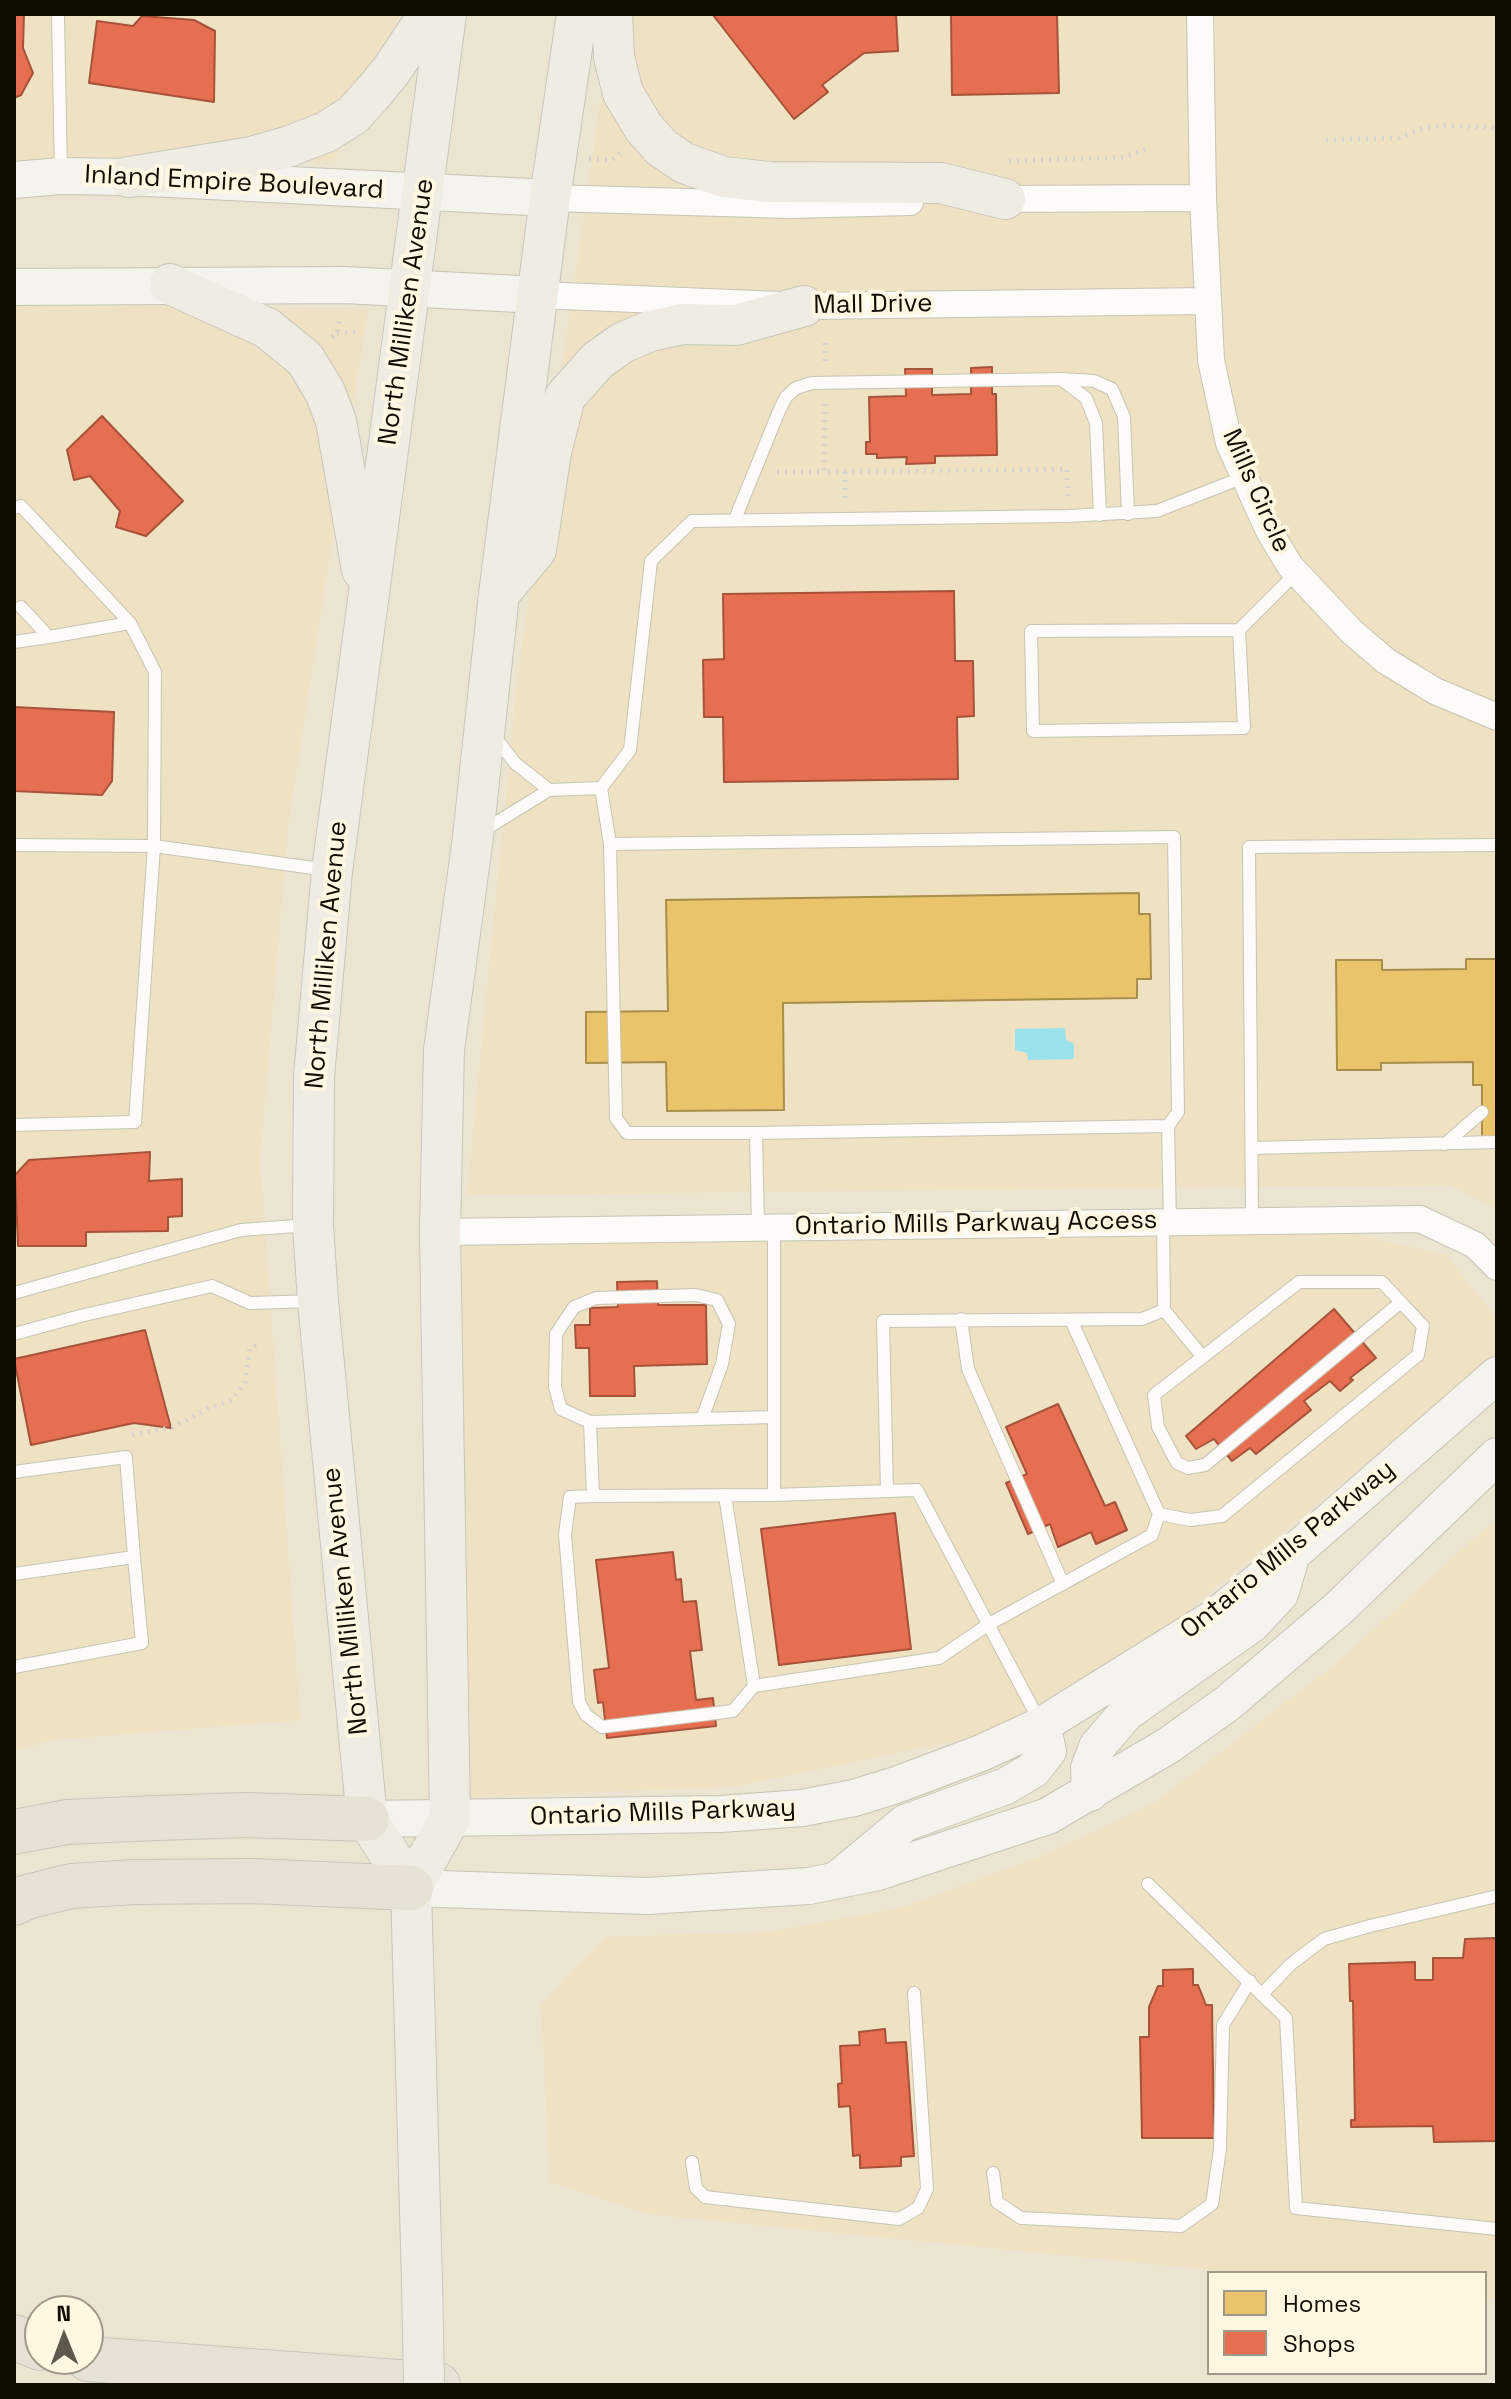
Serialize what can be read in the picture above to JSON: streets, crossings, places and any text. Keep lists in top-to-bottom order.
{
  "streets": {
    "main road": ["Inland Empire Boulevard", "North Milliken Avenue", "Ontario Mills Parkway"],
    "street": ["Mall Drive", "Mills Circle", "Ontario Mills Parkway Access"]
  },
  "crossings": [
    ["Inland Empire Boulevard", "North Milliken Avenue"],
    ["Mall Drive", "Mills Circle"],
    ["North Milliken Avenue", "Ontario Mills Parkway"]
  ],
  "legend": ["Homes", "Shops"],
  "north": "top"
}
